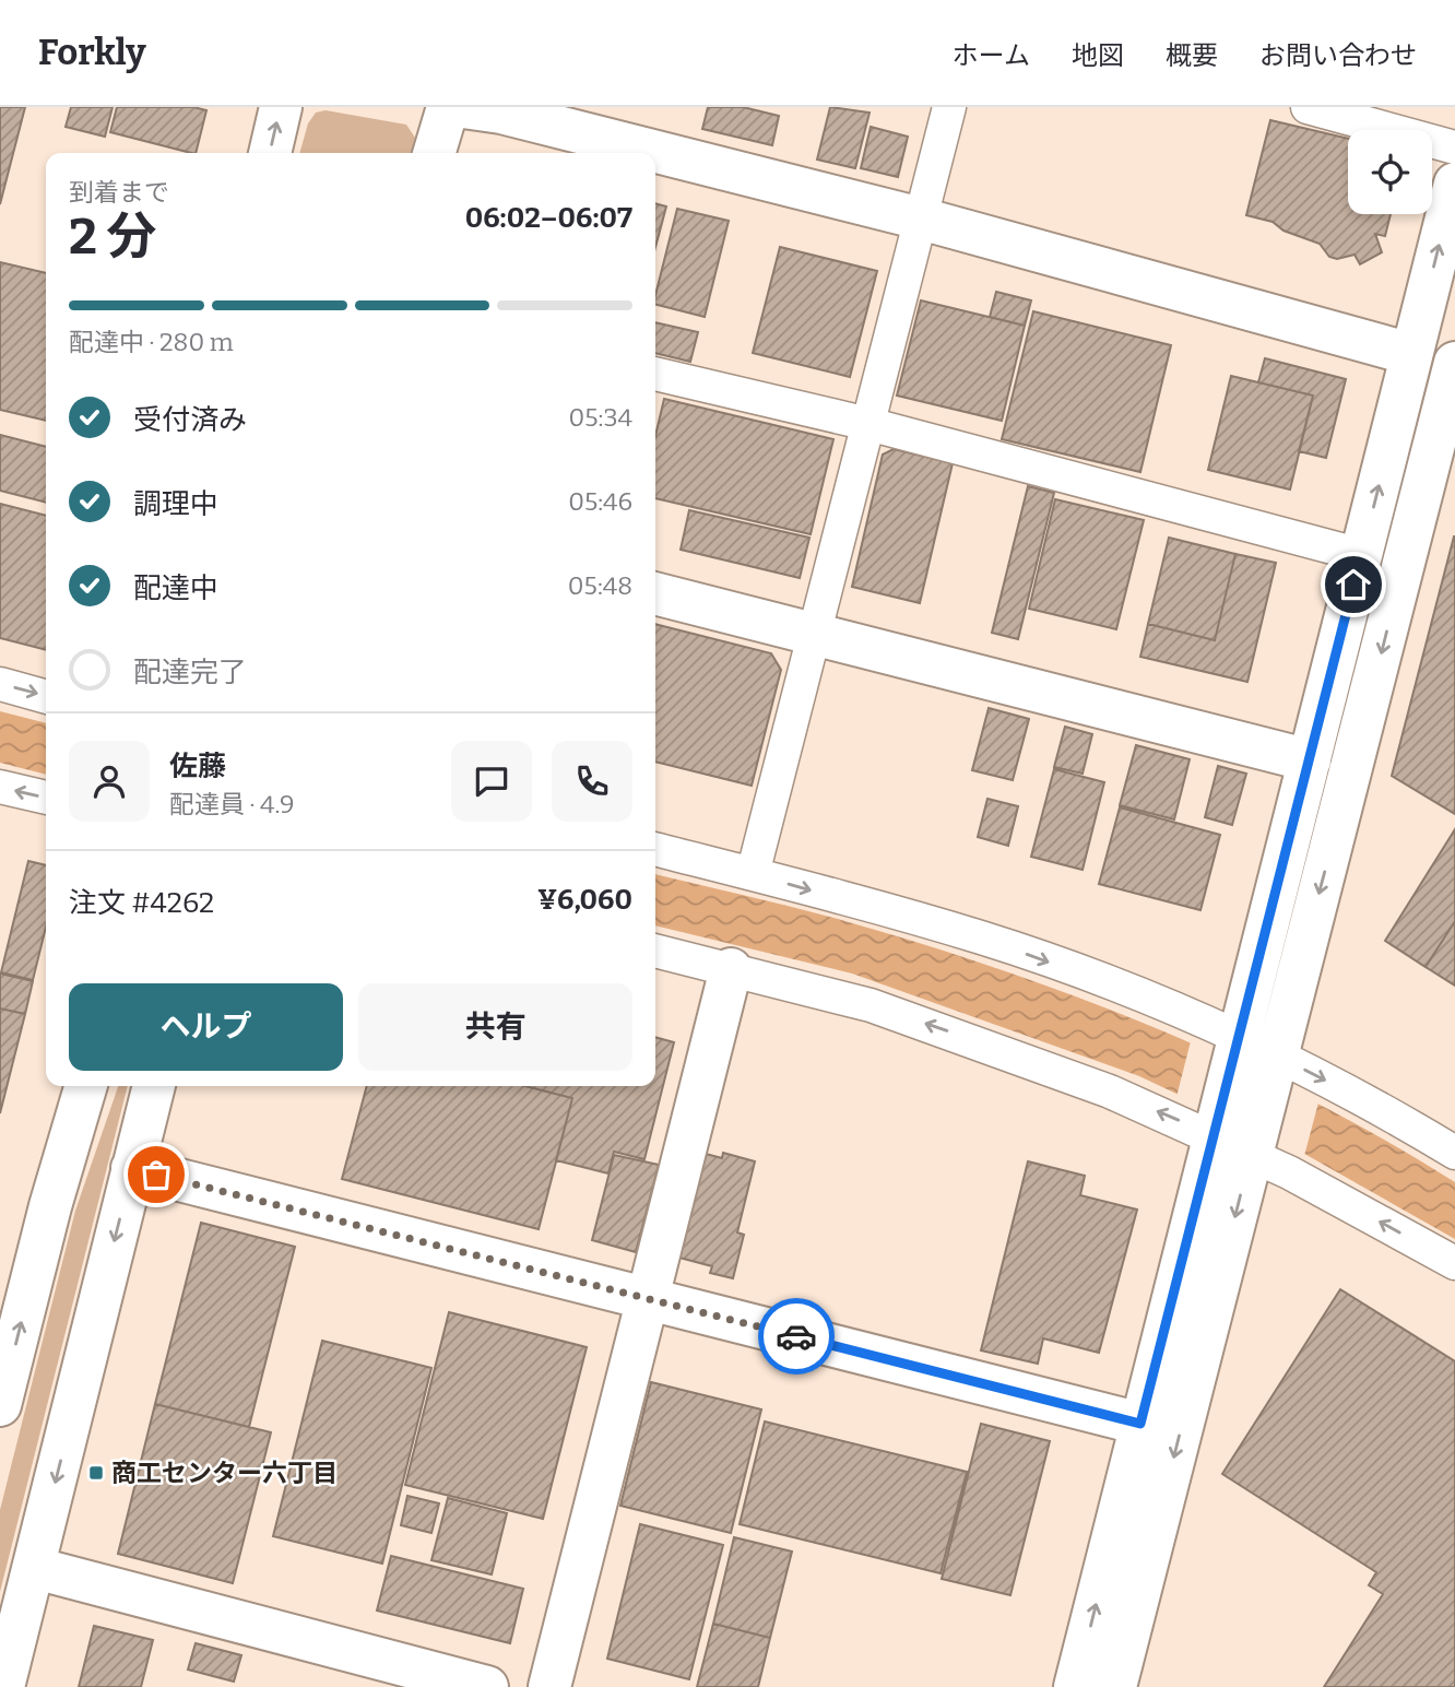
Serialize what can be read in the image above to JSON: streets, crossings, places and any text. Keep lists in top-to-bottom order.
{
  "places": {
    "transit": ["商工センター六丁目"]
  },
  "page": {
    "header": "Forkly",
    "nav": [
      "ホーム",
      "地図",
      "概要",
      "お問い合わせ"
    ],
    "heading": ["2 分", "到着まで", "06:02–06:07"],
    "panel": [
      "佐藤",
      "配達員 · 4.9",
      "注文 #4262",
      "¥6,060"
    ],
    "bar": "配達中 · 280 m",
    "list": [
      ["受付済み", "05:34"],
      ["調理中", "05:46"],
      ["配達中", "05:48"],
      "配達完了"
    ],
    "buttons": ["ヘルプ", "共有"]
  }
}
